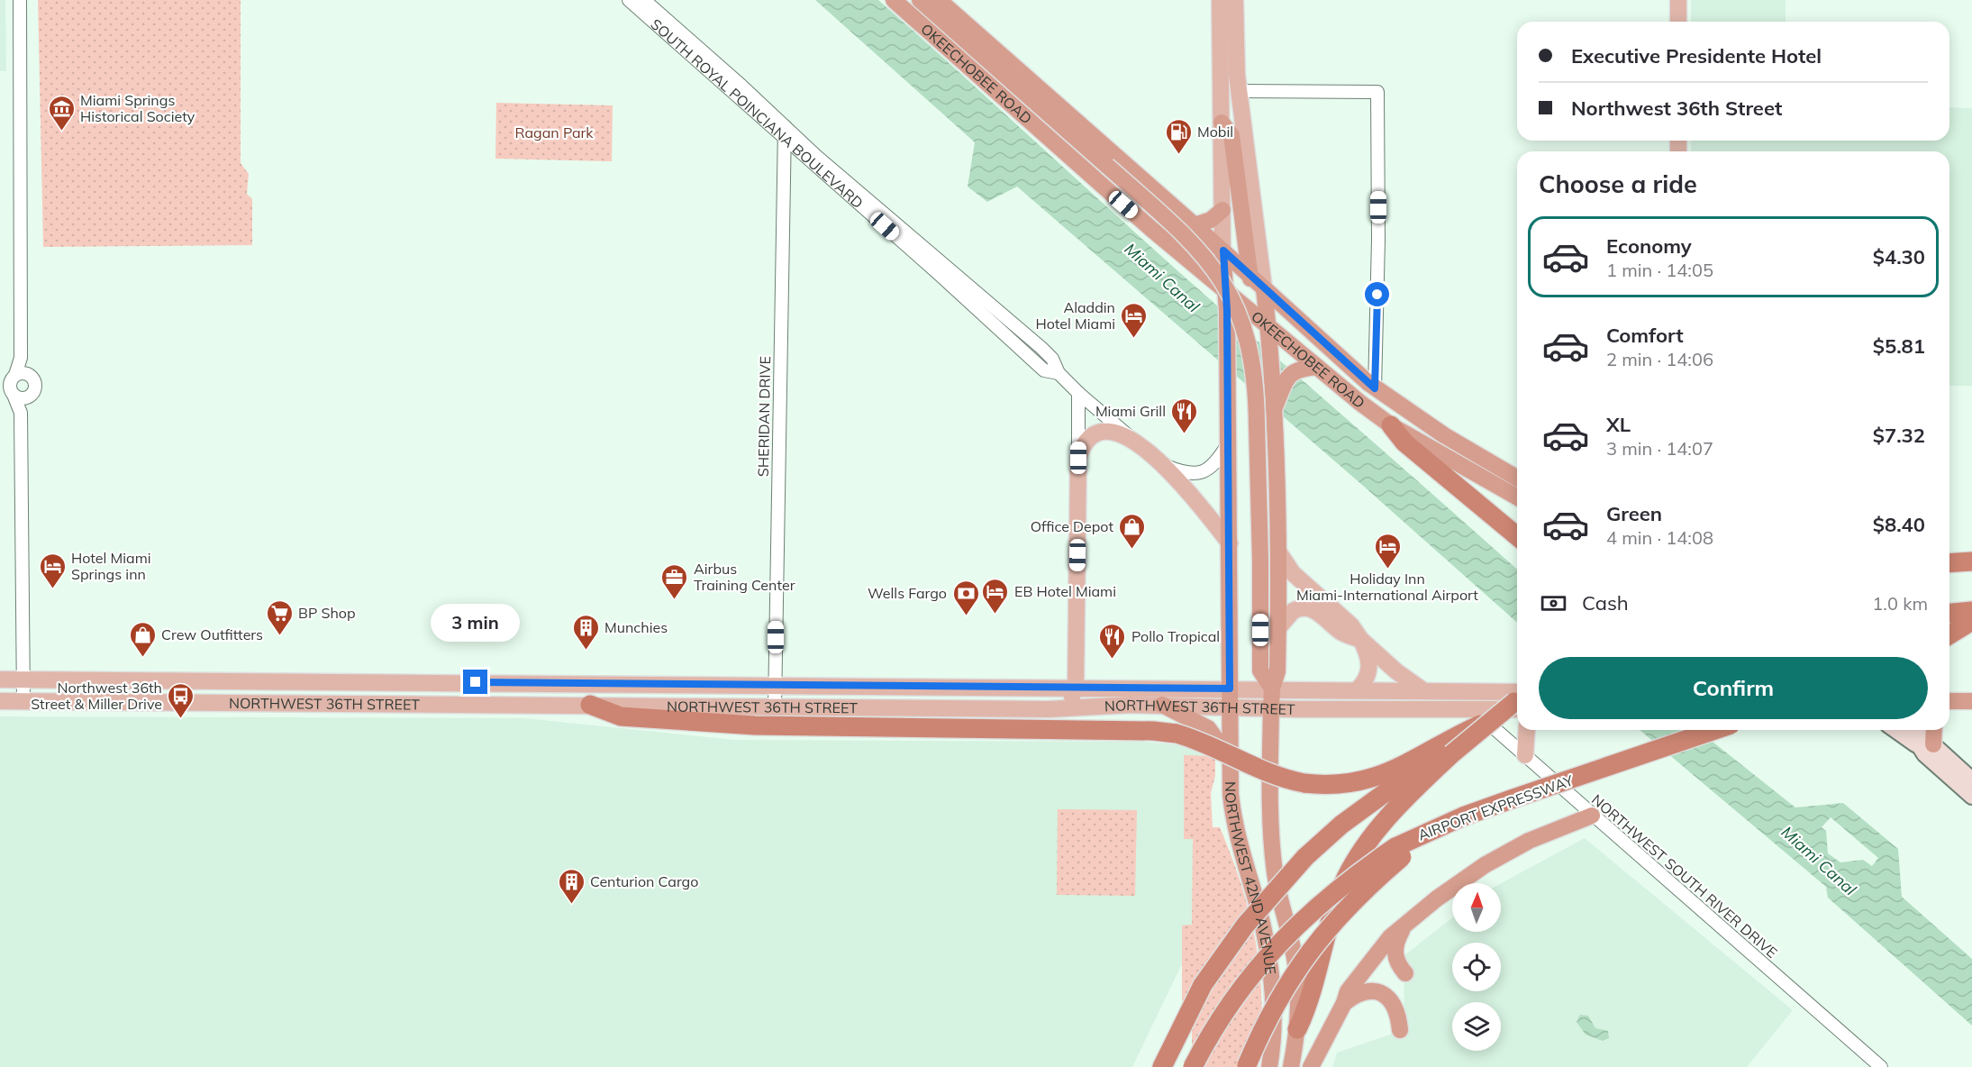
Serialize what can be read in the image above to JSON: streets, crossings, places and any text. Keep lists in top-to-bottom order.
{
  "streets": {
    "highway": ["OKEECHOBEE ROAD", "AIRPORT EXPRESSWAY", "NORTHWEST 42ND AVENUE"],
    "main road": ["SOUTH ROYAL POINCIANA BOULEVARD", "NORTHWEST 36TH STREET"],
    "street": ["SHERIDAN DRIVE", "NORTHWEST SOUTH RIVER DRIVE"]
  },
  "crossings": [
    ["OKEECHOBEE ROAD", "NORTHWEST 42ND AVENUE"],
    ["SOUTH ROYAL POINCIANA BOULEVARD", "SHERIDAN DRIVE"],
    ["SOUTH ROYAL POINCIANA BOULEVARD", "NORTHWEST 42ND AVENUE"],
    ["SHERIDAN DRIVE", "NORTHWEST 36TH STREET"],
    ["NORTHWEST 36TH STREET", "NORTHWEST SOUTH RIVER DRIVE"],
    ["NORTHWEST 36TH STREET", "NORTHWEST 42ND AVENUE"]
  ],
  "water": ["Miami Canal"],
  "parks": ["Ragan Park"],
  "places": {
    "museum": ["Miami Springs Historical Society"],
    "fuel station": ["Mobil"],
    "hotel": [
      "Aladdin Hotel Miami",
      "Holiday Inn Miami-International Airport",
      "Hotel Miami Springs inn",
      "EB Hotel Miami"
    ],
    "restaurant": ["Miami Grill", "Pollo Tropical"],
    "shop": ["Office Depot", "Crew Outfitters"],
    "office": ["Airbus Training Center"],
    "bank": ["Wells Fargo"],
    "supermarket": ["BP Shop"],
    "building": ["Munchies", "Centurion Cargo"],
    "bus stop": ["Northwest 36th Street & Miller Drive"]
  },
  "north": "top",
  "page": {
    "banner": ["Executive Presidente Hotel", "Northwest 36th Street"],
    "heading": "Choose a ride",
    "list": [
      {
        "name": "Economy",
        "note": "1 min · 14:05",
        "value": "$4.30"
      },
      {
        "name": "Comfort",
        "note": "2 min · 14:06",
        "value": "$5.81"
      },
      {
        "name": "XL",
        "note": "3 min · 14:07",
        "value": "$7.32"
      },
      {
        "name": "Green",
        "note": "4 min · 14:08",
        "value": "$8.40"
      }
    ],
    "pay": ["Cash", "1.0 km"],
    "bubble": "3 min",
    "buttons": "Confirm"
  }
}
